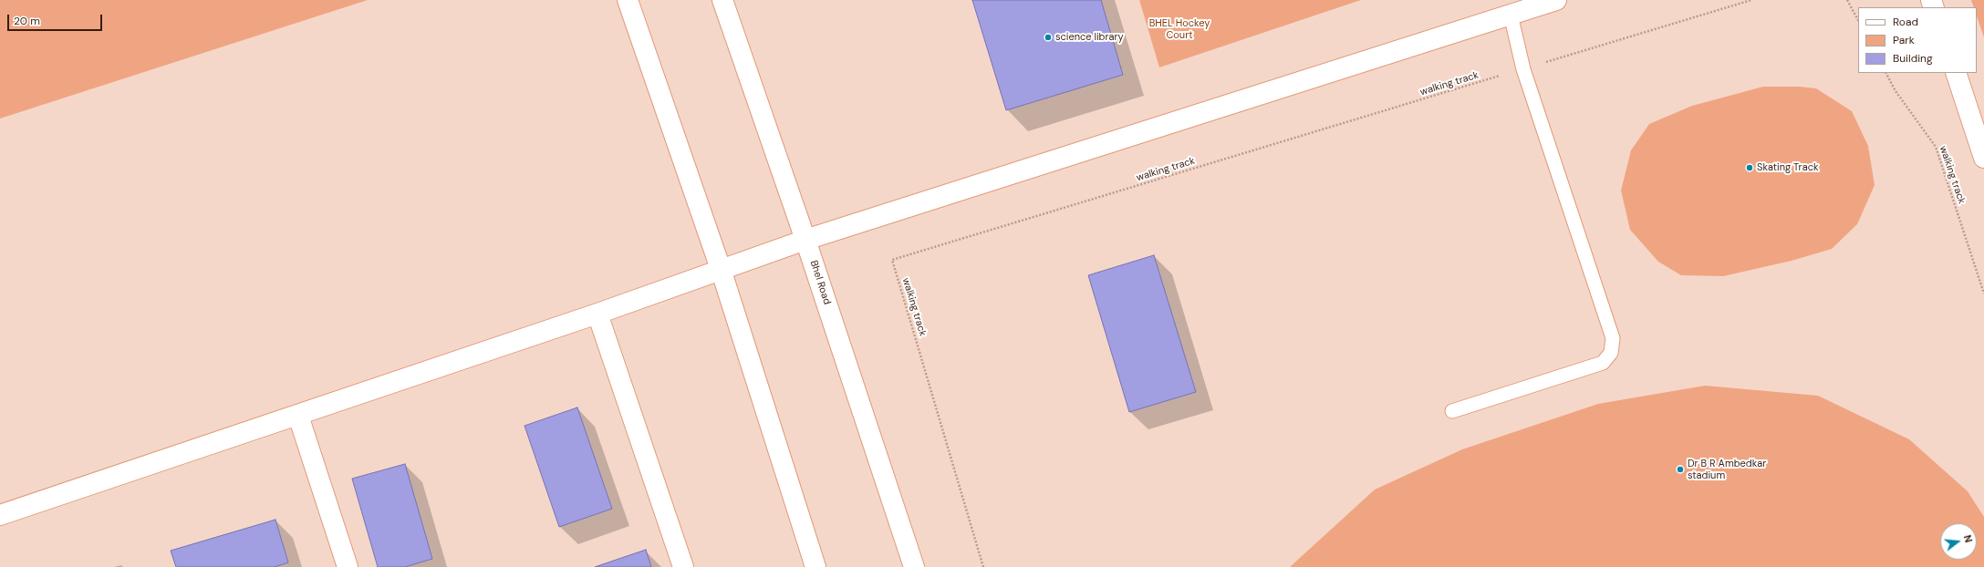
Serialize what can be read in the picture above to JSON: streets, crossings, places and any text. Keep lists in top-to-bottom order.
{
  "streets": {
    "street": ["Bhel Road"],
    "path": ["walking track"]
  },
  "parks": ["BHEL Hockey Court"],
  "places": ["science library", "Skating Track", "Dr B R Ambedkar stadium"],
  "legend": ["Road", "Park", "Building"],
  "scale_bar": "20 m",
  "north": "right"
}
